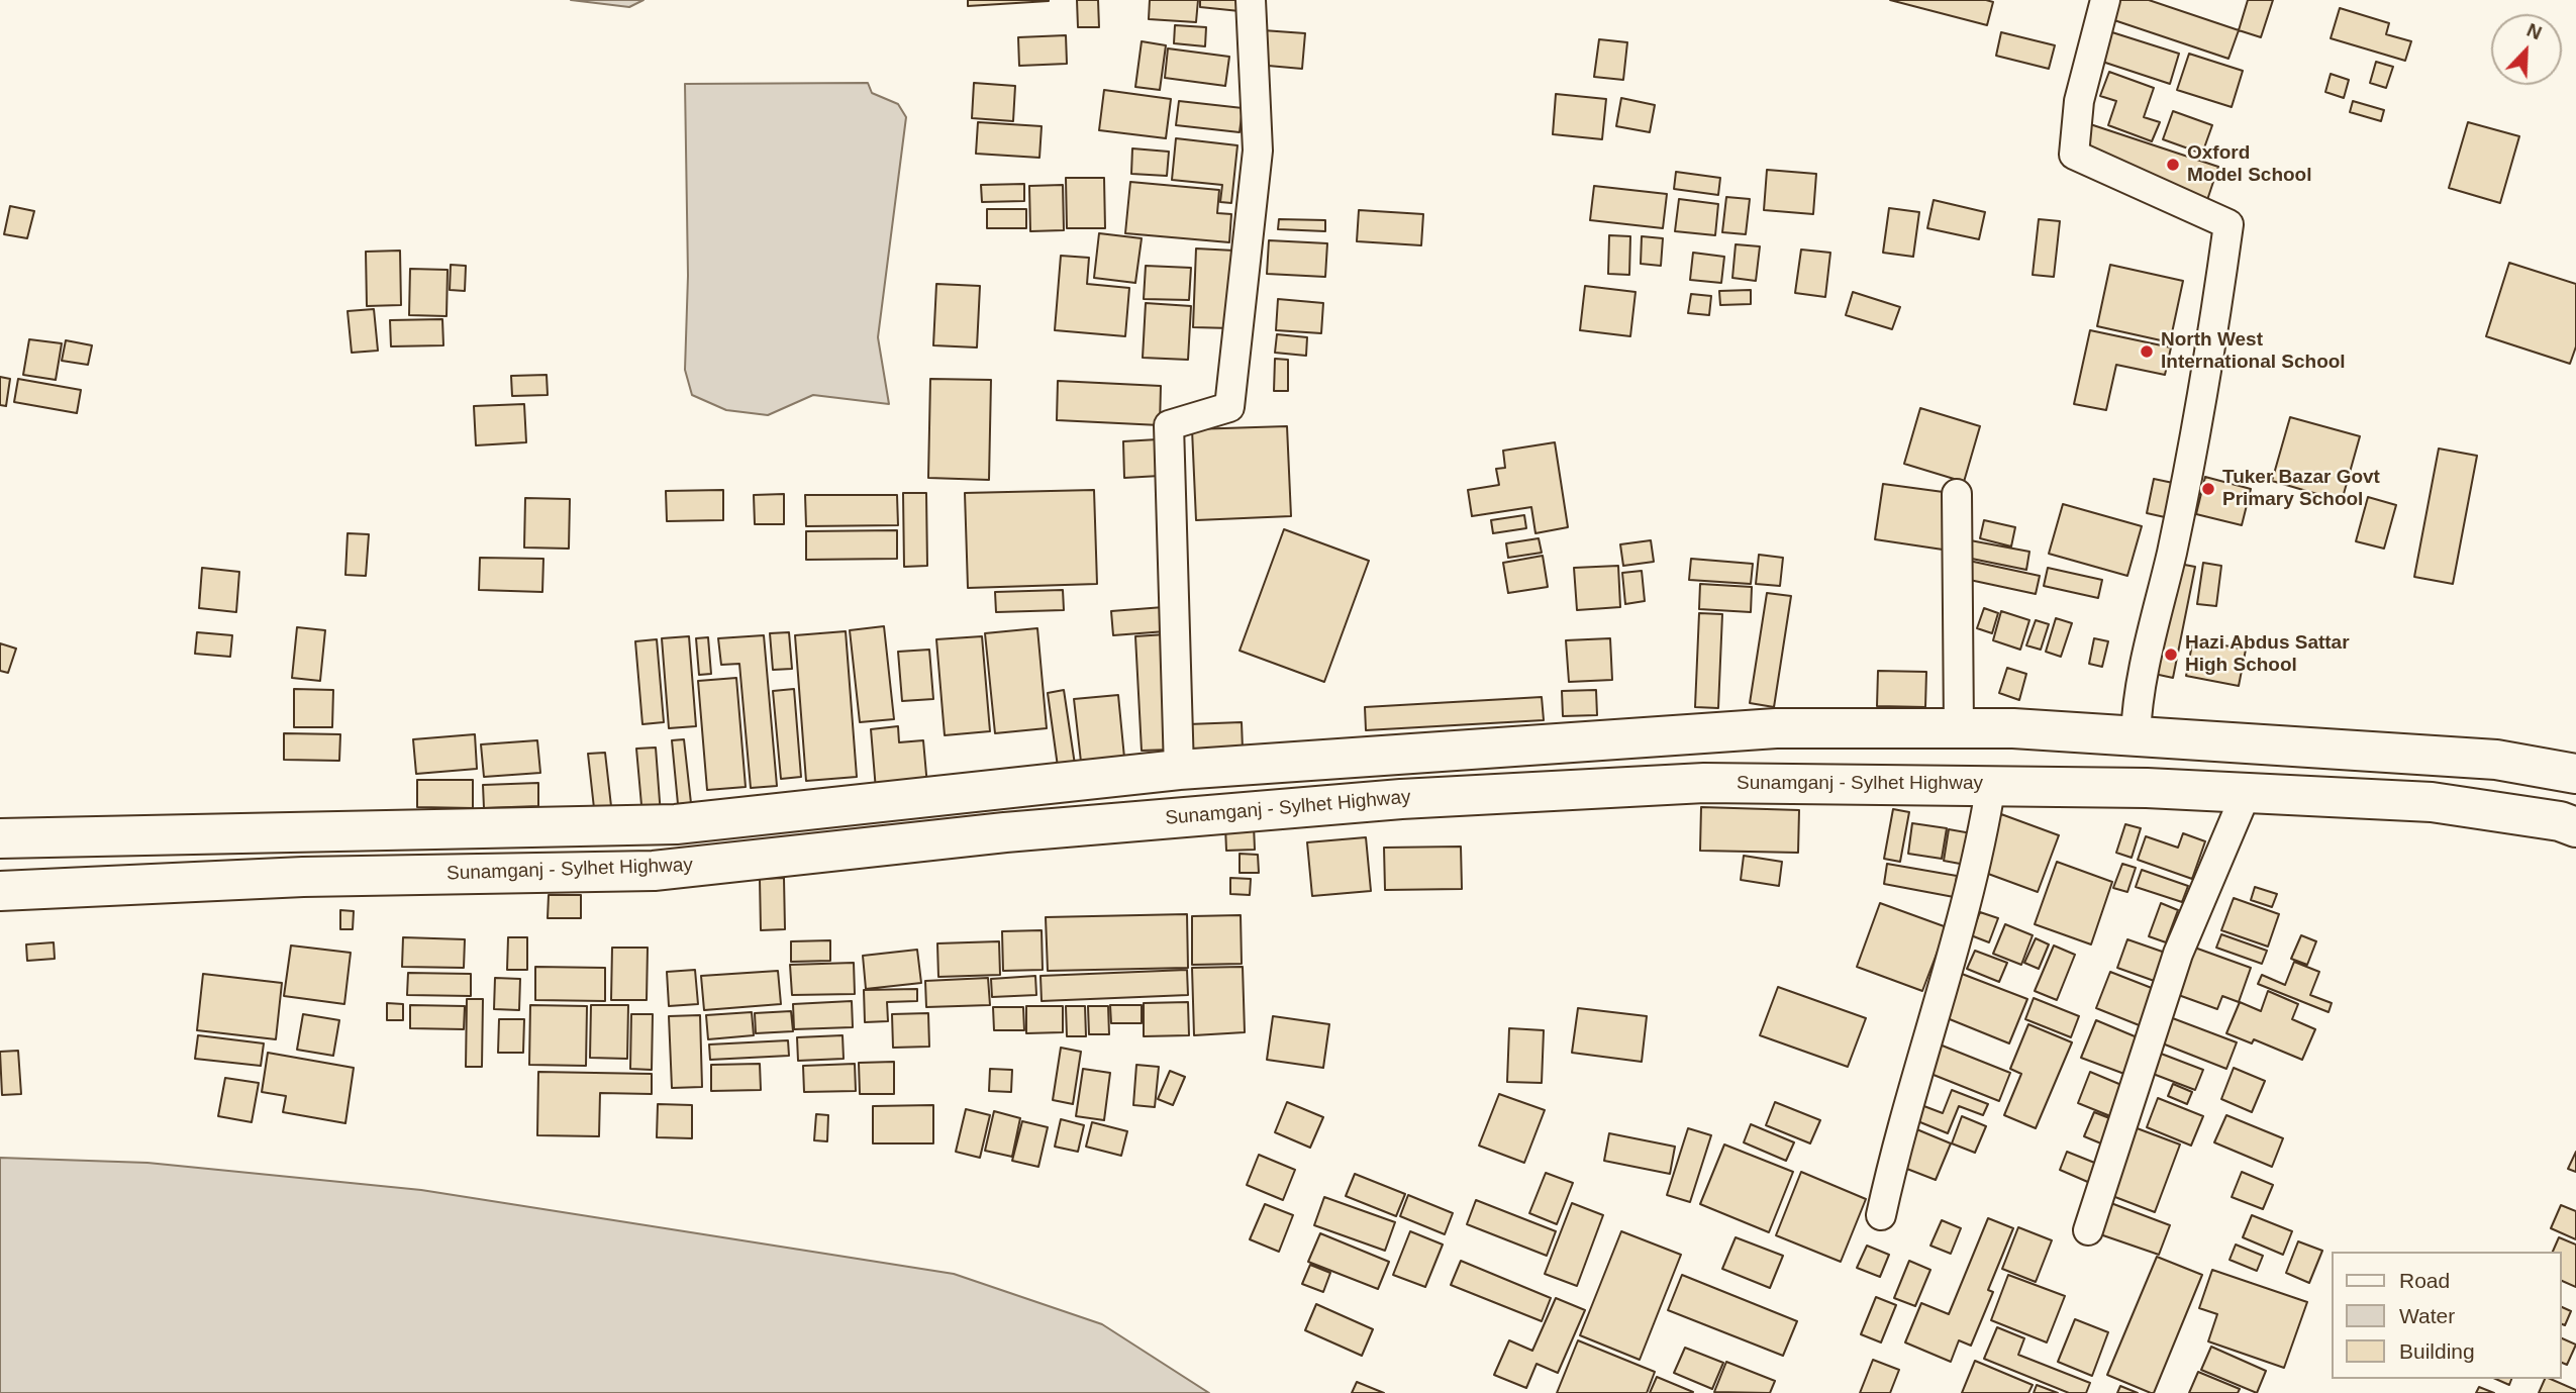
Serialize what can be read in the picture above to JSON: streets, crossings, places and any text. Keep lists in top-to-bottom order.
{
  "streets": {
    "main road": ["Sunamganj - Sylhet Highway"]
  },
  "places": [
    "Oxford Model School",
    "North West International School",
    "Tuker Bazar Govt Primary School",
    "Hazi Abdus Sattar High School"
  ],
  "legend": ["Road", "Water", "Building"],
  "north": "top right"
}
